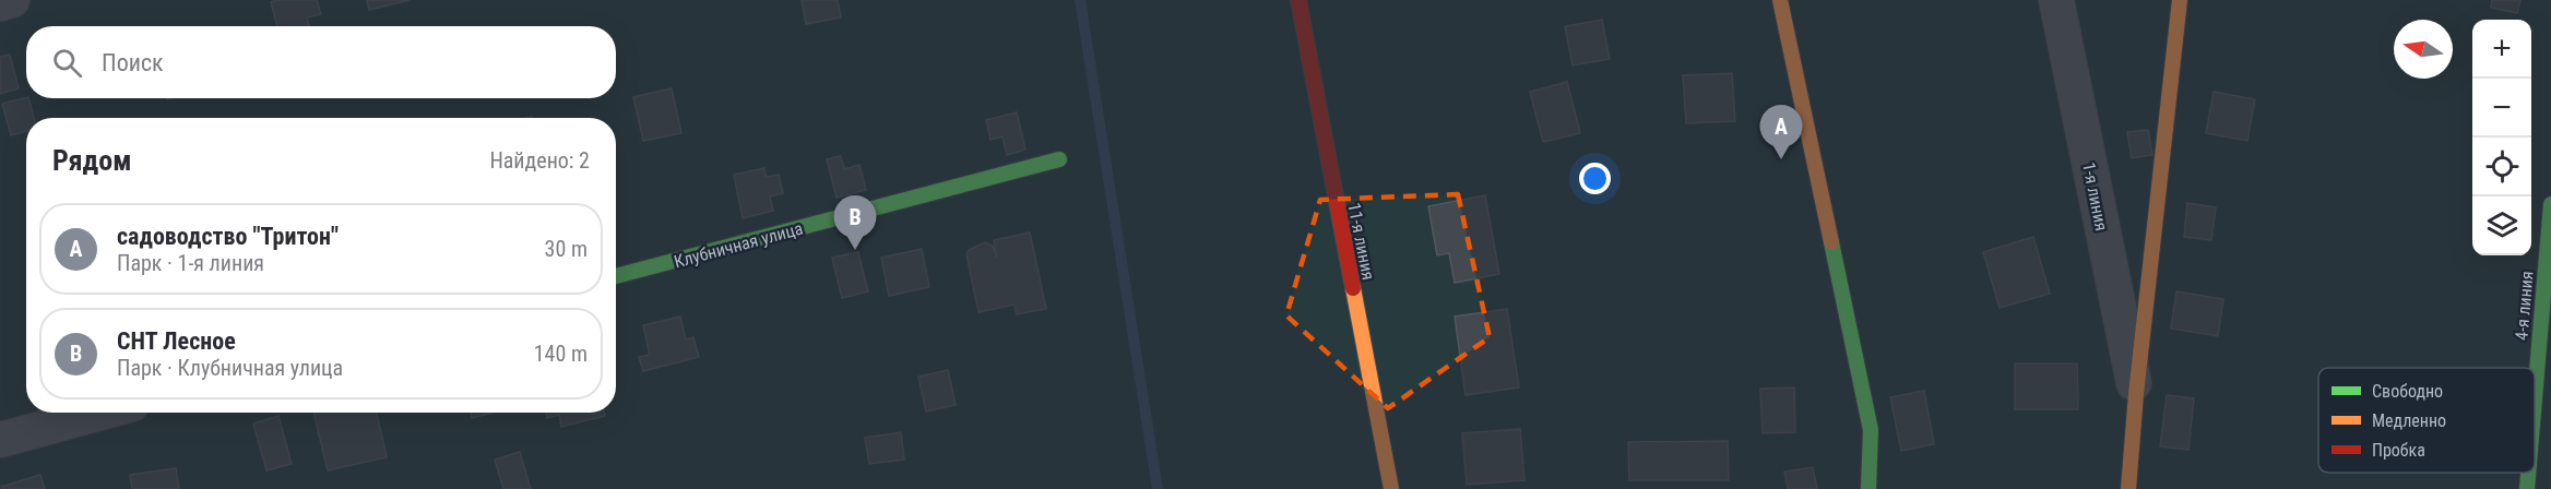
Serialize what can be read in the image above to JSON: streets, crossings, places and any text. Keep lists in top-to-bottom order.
{
  "streets": {
    "street": [
      "1-я линия",
      "11-я линия",
      "Клубничная улица",
      "4-я линия"
    ]
  },
  "legend": ["Свободно", "Медленно", "Пробка"],
  "north": "left",
  "page": {
    "map_buttons": ["+", "−"],
    "search": "Поиск",
    "pins": ["A", "B"],
    "heading": ["Рядом", "Найдено: 2"],
    "list": [
      {
        "mark": "A",
        "name": "садоводство \"Тритон\"",
        "note": "Парк · 1-я линия",
        "value": "30 m"
      },
      {
        "mark": "B",
        "name": "СНТ Лесное",
        "note": "Парк · Клубничная улица",
        "value": "140 m"
      }
    ]
  }
}
